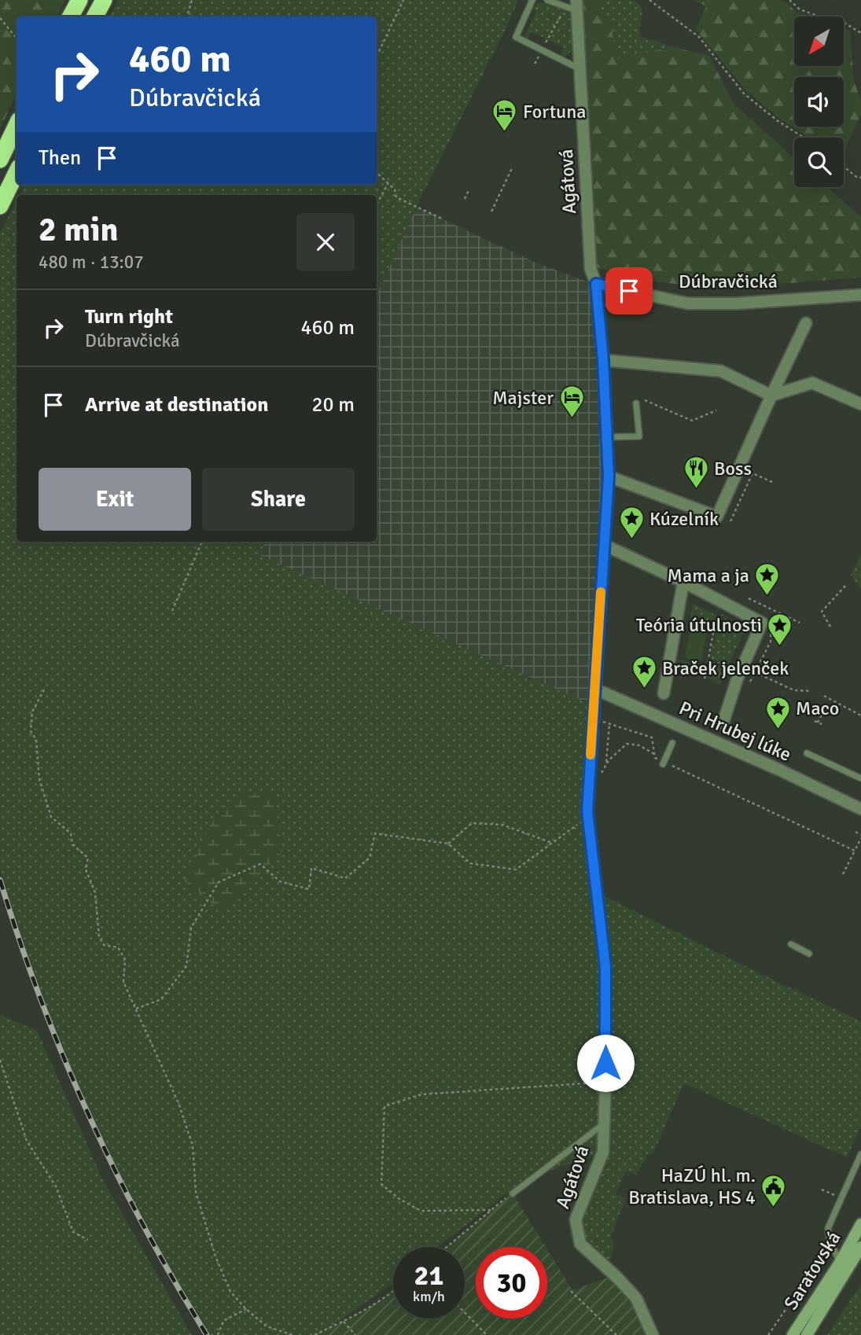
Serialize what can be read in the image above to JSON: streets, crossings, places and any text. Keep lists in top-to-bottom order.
{
  "streets": {
    "main road": ["Saratovská"],
    "street": ["Agátová", "Dúbravčická", "Pri Hrubej lúke"]
  },
  "crossings": [
    ["Agátová", "Dúbravčická"],
    ["Agátová", "Pri Hrubej lúke"]
  ],
  "places": {
    "hotel": ["Fortuna", "Majster"],
    "restaurant": ["Boss"],
    "place": [
      "Kúzelník",
      "Mama a ja",
      "Teória útulnosti",
      "Braček jelenček",
      "Maco"
    ],
    "public building": ["HaZÚ hl. m. Bratislava, HS 4"]
  },
  "north": "bottom left",
  "page": {
    "turn": ["460 m", "Dúbravčická"],
    "then": "Then",
    "heading": ["2 min", "480 m · 13:07"],
    "list": [
      {
        "name": "Turn right",
        "note": "Dúbravčická",
        "value": "460 m"
      },
      {
        "name": "Arrive at destination",
        "value": "20 m"
      }
    ],
    "buttons": ["Exit", "Share"],
    "speed": "21 km/h",
    "limit": "30"
  }
}
